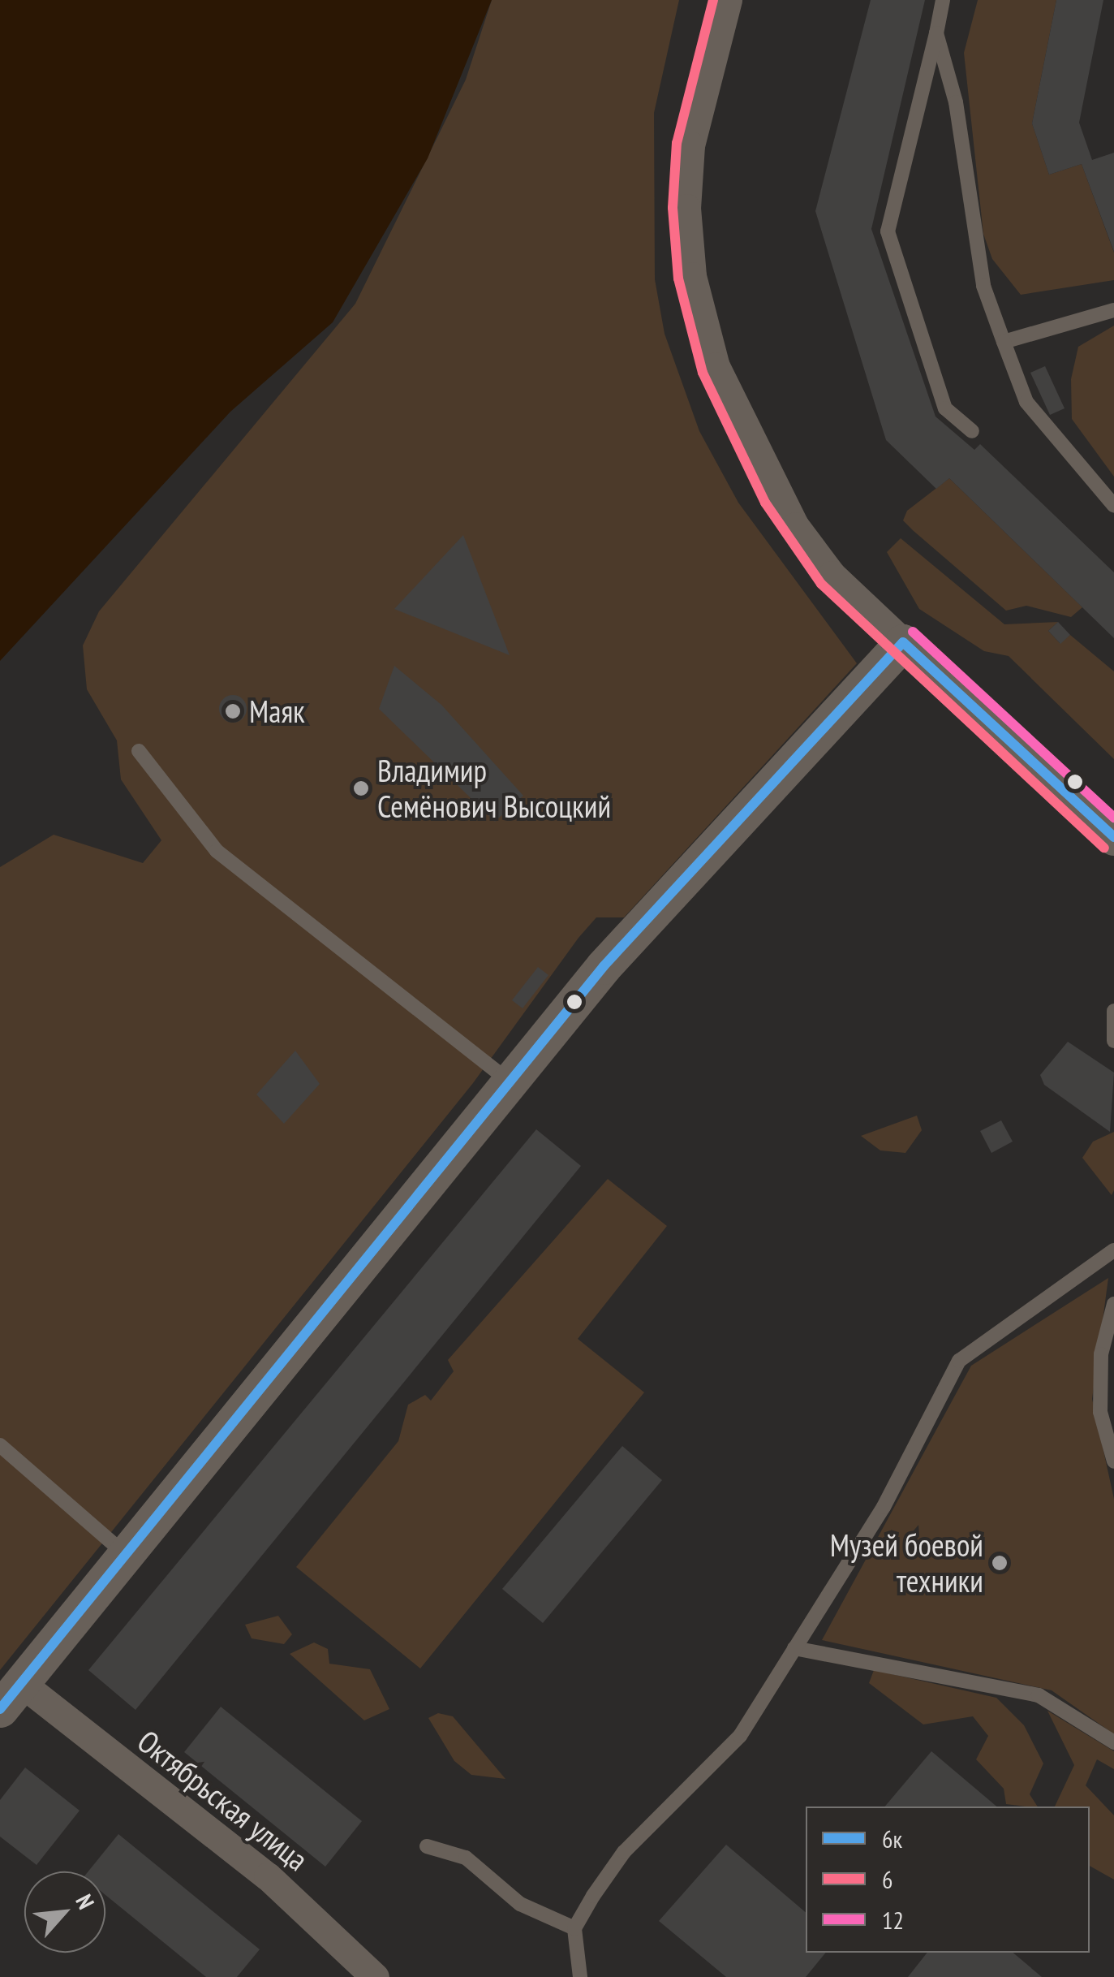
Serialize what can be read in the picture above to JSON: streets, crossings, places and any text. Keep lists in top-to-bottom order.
{
  "streets": {
    "street": ["Октябрьская улица"]
  },
  "places": ["Маяк", "Владимир Семёнович Высоцкий", "Музей боевой техники"],
  "lines": ["transit line 6", "transit line 12", "transit line 6к"],
  "legend": ["6к", "6", "12"],
  "north": "top right"
}
